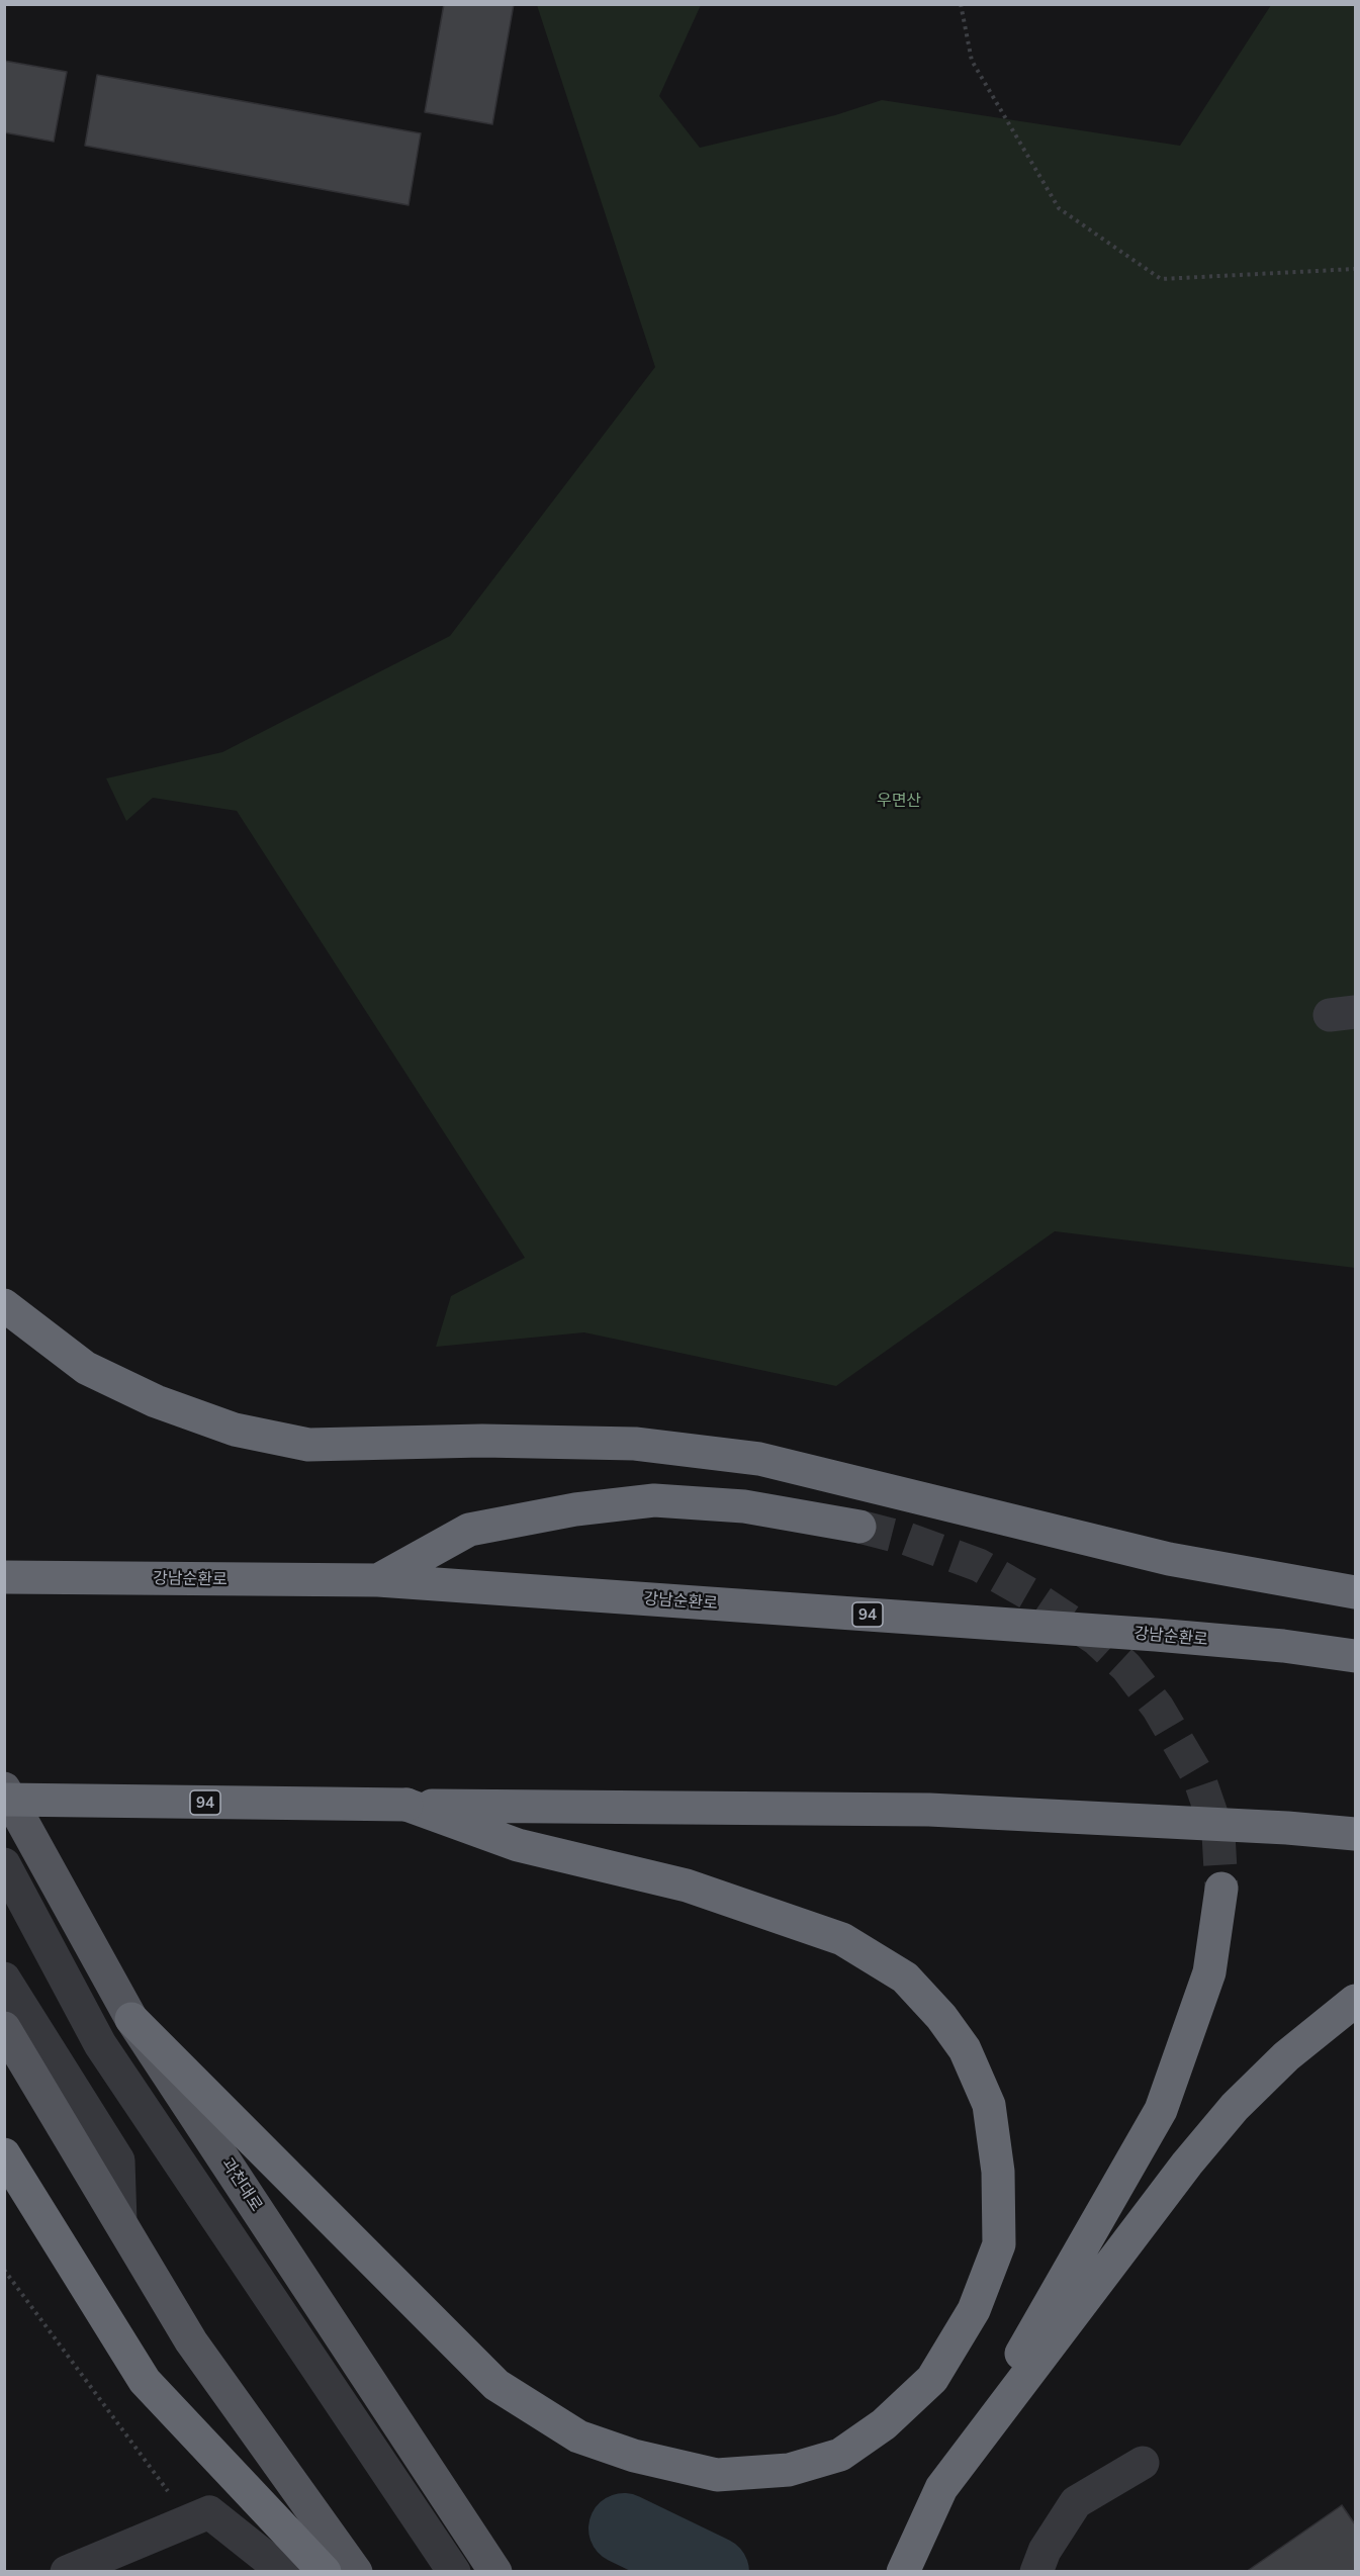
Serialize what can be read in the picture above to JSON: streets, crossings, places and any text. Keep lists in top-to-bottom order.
{
  "streets": {
    "highway": ["강남순환로", "94"],
    "main road": ["과천대로"]
  },
  "parks": ["우면산"]
}
